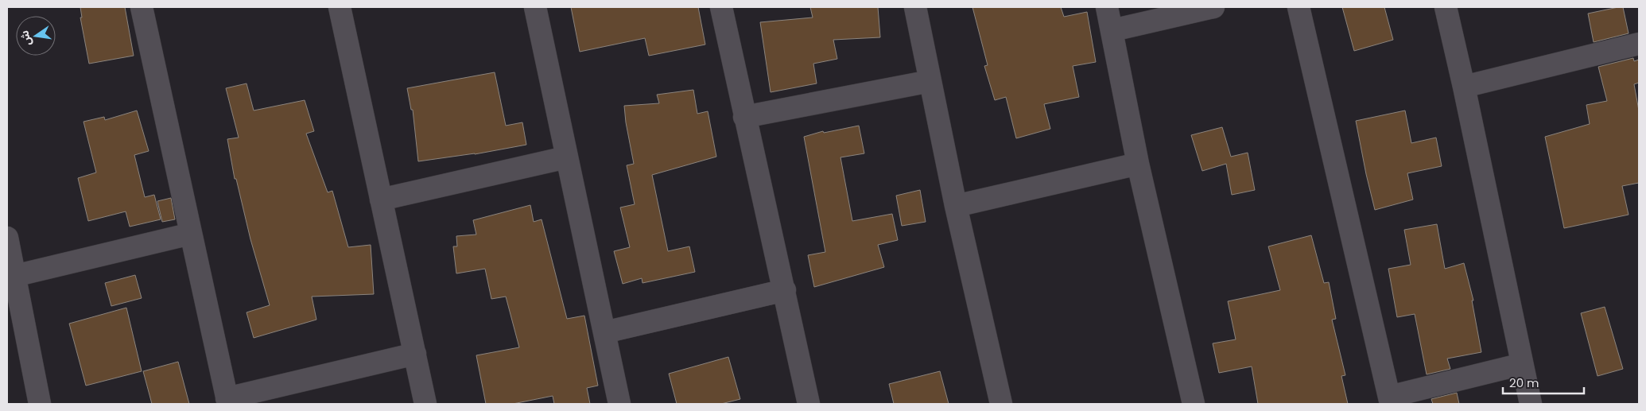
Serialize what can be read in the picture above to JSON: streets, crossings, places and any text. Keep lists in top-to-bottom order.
{
  "scale_bar": "20 m",
  "north": "left"
}
